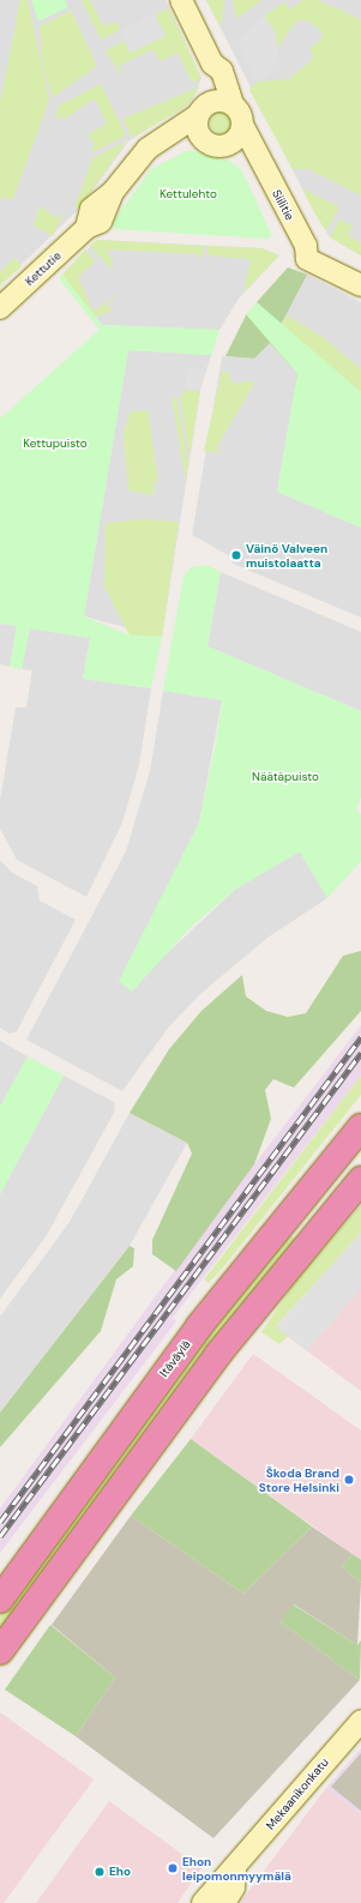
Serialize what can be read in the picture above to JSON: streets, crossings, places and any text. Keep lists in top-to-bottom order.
{
  "streets": {
    "highway": ["Itäväylä"],
    "street": ["Siilitie", "Kettutie", "Mekaanikonkatu"]
  },
  "crossings": [
    ["Siilitie", "Kettutie"]
  ],
  "parks": ["Kettulehto", "Kettupuisto", "Näätäpuisto"],
  "places": [
    "Väinö Valveen muistolaatta",
    "Škoda Brand Store Helsinki",
    "Ehon leipomonmyymälä",
    "Eho"
  ]
}
